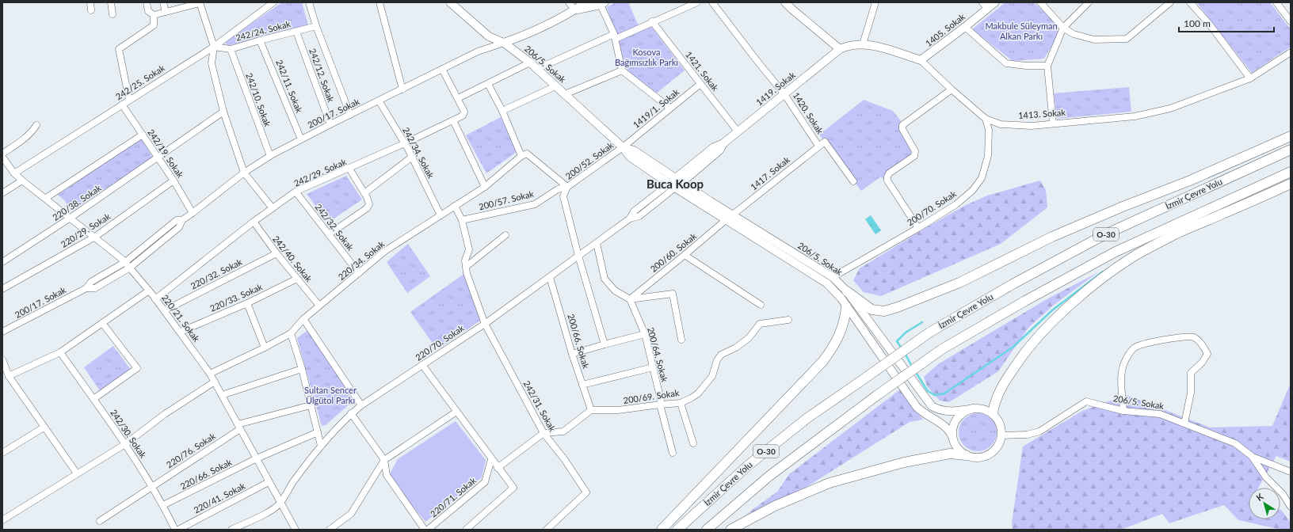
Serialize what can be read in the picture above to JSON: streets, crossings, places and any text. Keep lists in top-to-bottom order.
{
  "streets": {
    "highway": ["İzmir Çevre Yolu", "O-30"],
    "main road": [
      "1405. Sokak",
      "206/5. Sokak",
      "1419. Sokak",
      "1413. Sokak"
    ],
    "street": [
      "242/24. Sokak",
      "1421. Sokak",
      "242/12. Sokak",
      "242/25. Sokak",
      "242/11. Sokak",
      "242/10. Sokak",
      "1419/1. Sokak",
      "200/17. Sokak",
      "1420. Sokak",
      "242/34. Sokak",
      "242/19. Sokak",
      "200/52. Sokak",
      "242/29. Sokak",
      "1417. Sokak",
      "200/57. Sokak",
      "220/38. Sokak",
      "200/70. Sokak",
      "242/32. Sokak",
      "220/29. Sokak",
      "200/60. Sokak",
      "242/40. Sokak",
      "220/34. Sokak",
      "220/32. Sokak",
      "220/33. Sokak",
      "220/21. Sokak",
      "200/66. Sokak",
      "220/70. Sokak",
      "200/64. Sokak",
      "200/69. Sokak",
      "242/31. Sokak",
      "242/30. Sokak",
      "220/76. Sokak",
      "220/66. Sokak",
      "220/71. Sokak",
      "220/41. Sokak"
    ]
  },
  "crossings": [
    ["1405. Sokak", "1413. Sokak"],
    ["242/24. Sokak", "242/12. Sokak"],
    ["242/24. Sokak", "242/25. Sokak"],
    ["242/24. Sokak", "242/11. Sokak"],
    ["242/24. Sokak", "242/10. Sokak"],
    ["206/5. Sokak", "1419. Sokak"],
    ["206/5. Sokak", "1419/1. Sokak"],
    ["206/5. Sokak", "200/17. Sokak"],
    ["206/5. Sokak", "200/52. Sokak"],
    ["206/5. Sokak", "1417. Sokak"],
    ["206/5. Sokak", "200/70. Sokak"],
    ["206/5. Sokak", "200/60. Sokak"],
    ["206/5. Sokak", "220/70. Sokak"],
    ["1421. Sokak", "1419. Sokak"],
    ["1421. Sokak", "1419/1. Sokak"],
    ["242/12. Sokak", "200/17. Sokak"],
    ["242/25. Sokak", "242/19. Sokak"],
    ["242/25. Sokak", "220/21. Sokak"],
    ["242/11. Sokak", "200/17. Sokak"],
    ["1419. Sokak", "1420. Sokak"],
    ["1419. Sokak", "1413. Sokak"],
    ["1419. Sokak", "220/70. Sokak"],
    ["242/10. Sokak", "200/17. Sokak"],
    ["1419/1. Sokak", "200/52. Sokak"],
    ["200/17. Sokak", "242/34. Sokak"],
    ["200/17. Sokak", "242/19. Sokak"],
    ["200/17. Sokak", "242/29. Sokak"],
    ["200/17. Sokak", "220/21. Sokak"],
    ["1420. Sokak", "1417. Sokak"],
    ["1413. Sokak", "200/70. Sokak"],
    ["242/34. Sokak", "242/29. Sokak"],
    ["242/34. Sokak", "220/34. Sokak"],
    ["242/19. Sokak", "220/38. Sokak"],
    ["242/19. Sokak", "220/29. Sokak"],
    ["200/52. Sokak", "200/57. Sokak"],
    ["200/52. Sokak", "220/34. Sokak"],
    ["242/29. Sokak", "242/32. Sokak"],
    ["242/29. Sokak", "242/40. Sokak"],
    ["242/29. Sokak", "220/21. Sokak"],
    ["1417. Sokak", "200/60. Sokak"],
    ["220/38. Sokak", "220/21. Sokak"],
    ["242/32. Sokak", "220/34. Sokak"],
    ["220/29. Sokak", "220/21. Sokak"],
    ["200/60. Sokak", "200/64. Sokak"],
    ["242/40. Sokak", "220/34. Sokak"],
    ["242/40. Sokak", "220/32. Sokak"],
    ["242/40. Sokak", "220/33. Sokak"],
    ["220/34. Sokak", "220/21. Sokak"],
    ["220/32. Sokak", "220/21. Sokak"],
    ["220/33. Sokak", "220/21. Sokak"],
    ["220/21. Sokak", "220/70. Sokak"],
    ["220/21. Sokak", "220/76. Sokak"],
    ["220/21. Sokak", "220/66. Sokak"],
    ["220/21. Sokak", "220/41. Sokak"],
    ["200/66. Sokak", "220/70. Sokak"],
    ["200/66. Sokak", "200/69. Sokak"],
    ["220/70. Sokak", "242/31. Sokak"],
    ["200/64. Sokak", "200/69. Sokak"],
    ["242/30. Sokak", "220/76. Sokak"],
    ["242/30. Sokak", "220/66. Sokak"]
  ],
  "districts": ["Buca Koop"],
  "parks": ["Makbule Süleyman Alkan Parkı", "Kosova Bağımsızlık Parkı", "Sultan Sencer Ülgütol Parkı"],
  "scale_bar": "100 m",
  "north": "top left"
}
